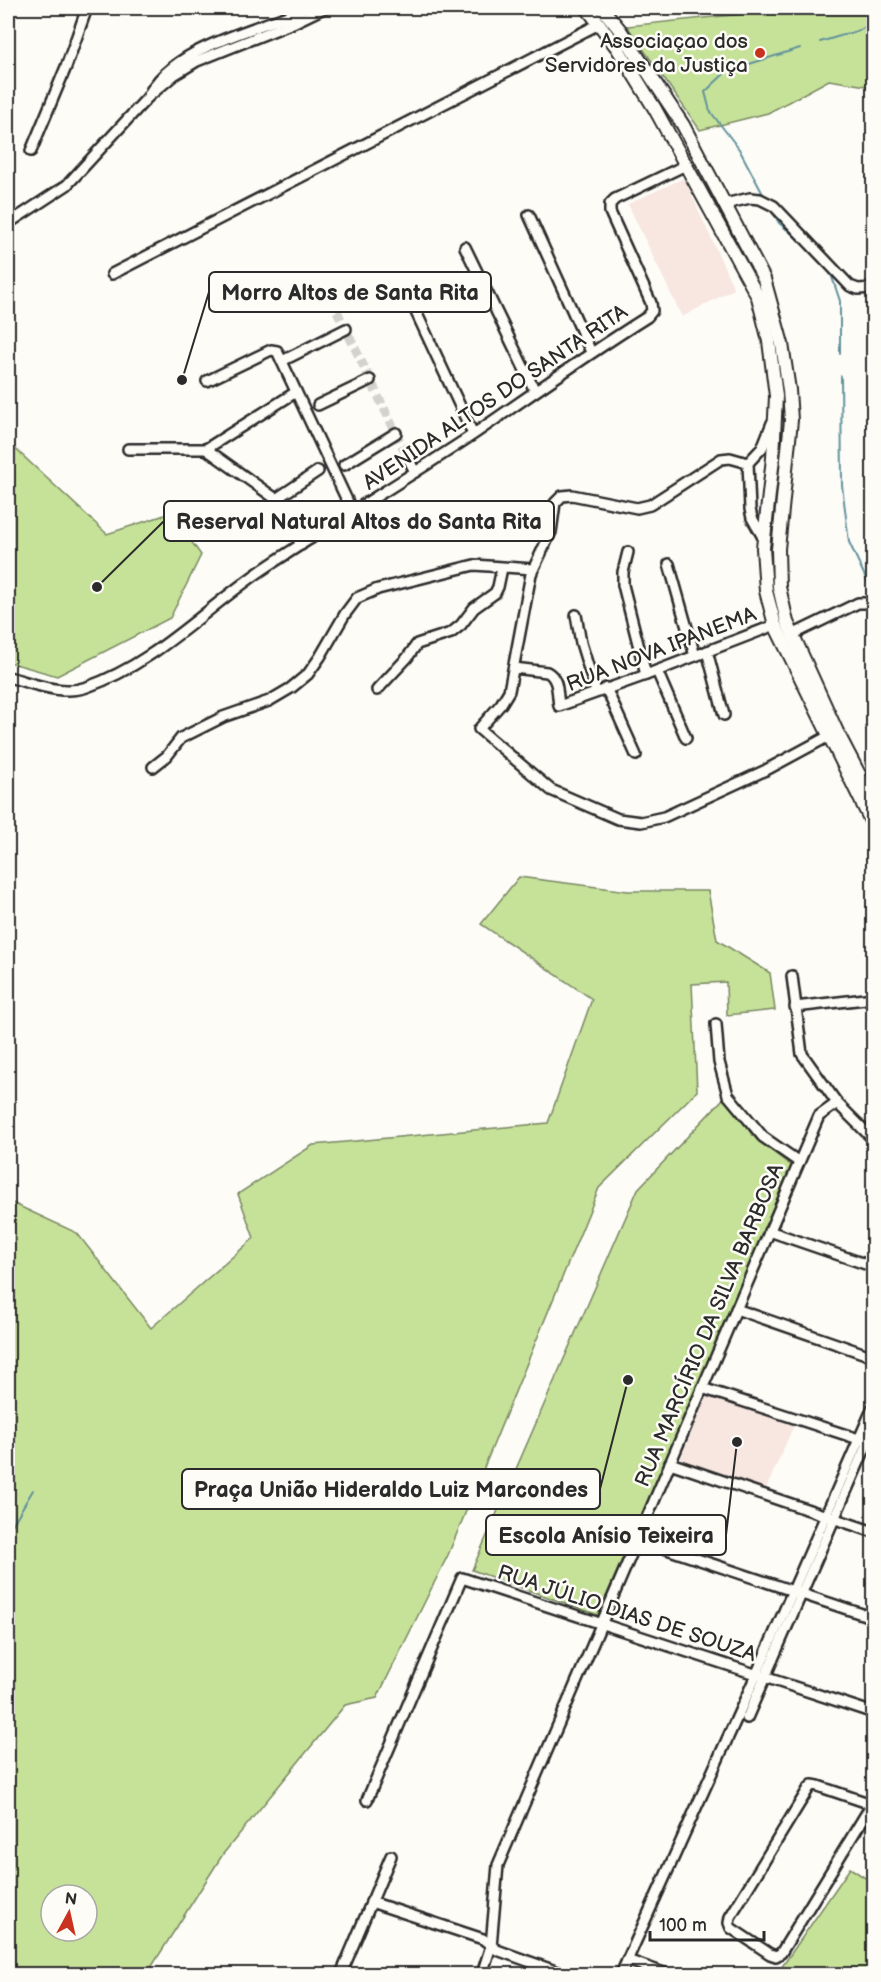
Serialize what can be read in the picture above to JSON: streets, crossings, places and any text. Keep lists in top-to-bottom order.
{
  "streets": {
    "street": [
      "AVENIDA ALTOS DO SANTA RITA",
      "RUA NOVA IPANEMA",
      "RUA MARCÍRIO DA SILVA BARBOSA",
      "RUA JÚLIO DIAS DE SOUZA"
    ]
  },
  "crossings": [
    ["RUA MARCÍRIO DA SILVA BARBOSA", "RUA JÚLIO DIAS DE SOUZA"]
  ],
  "places": [
    "Associaçao dos Servidores da Justiça",
    "Morro Altos de Santa Rita",
    "Reserval Natural Altos do Santa Rita",
    "Praça União Hideraldo Luiz Marcondes",
    "Escola Anísio Teixeira"
  ],
  "scale_bar": "100 m",
  "north": "top"
}
